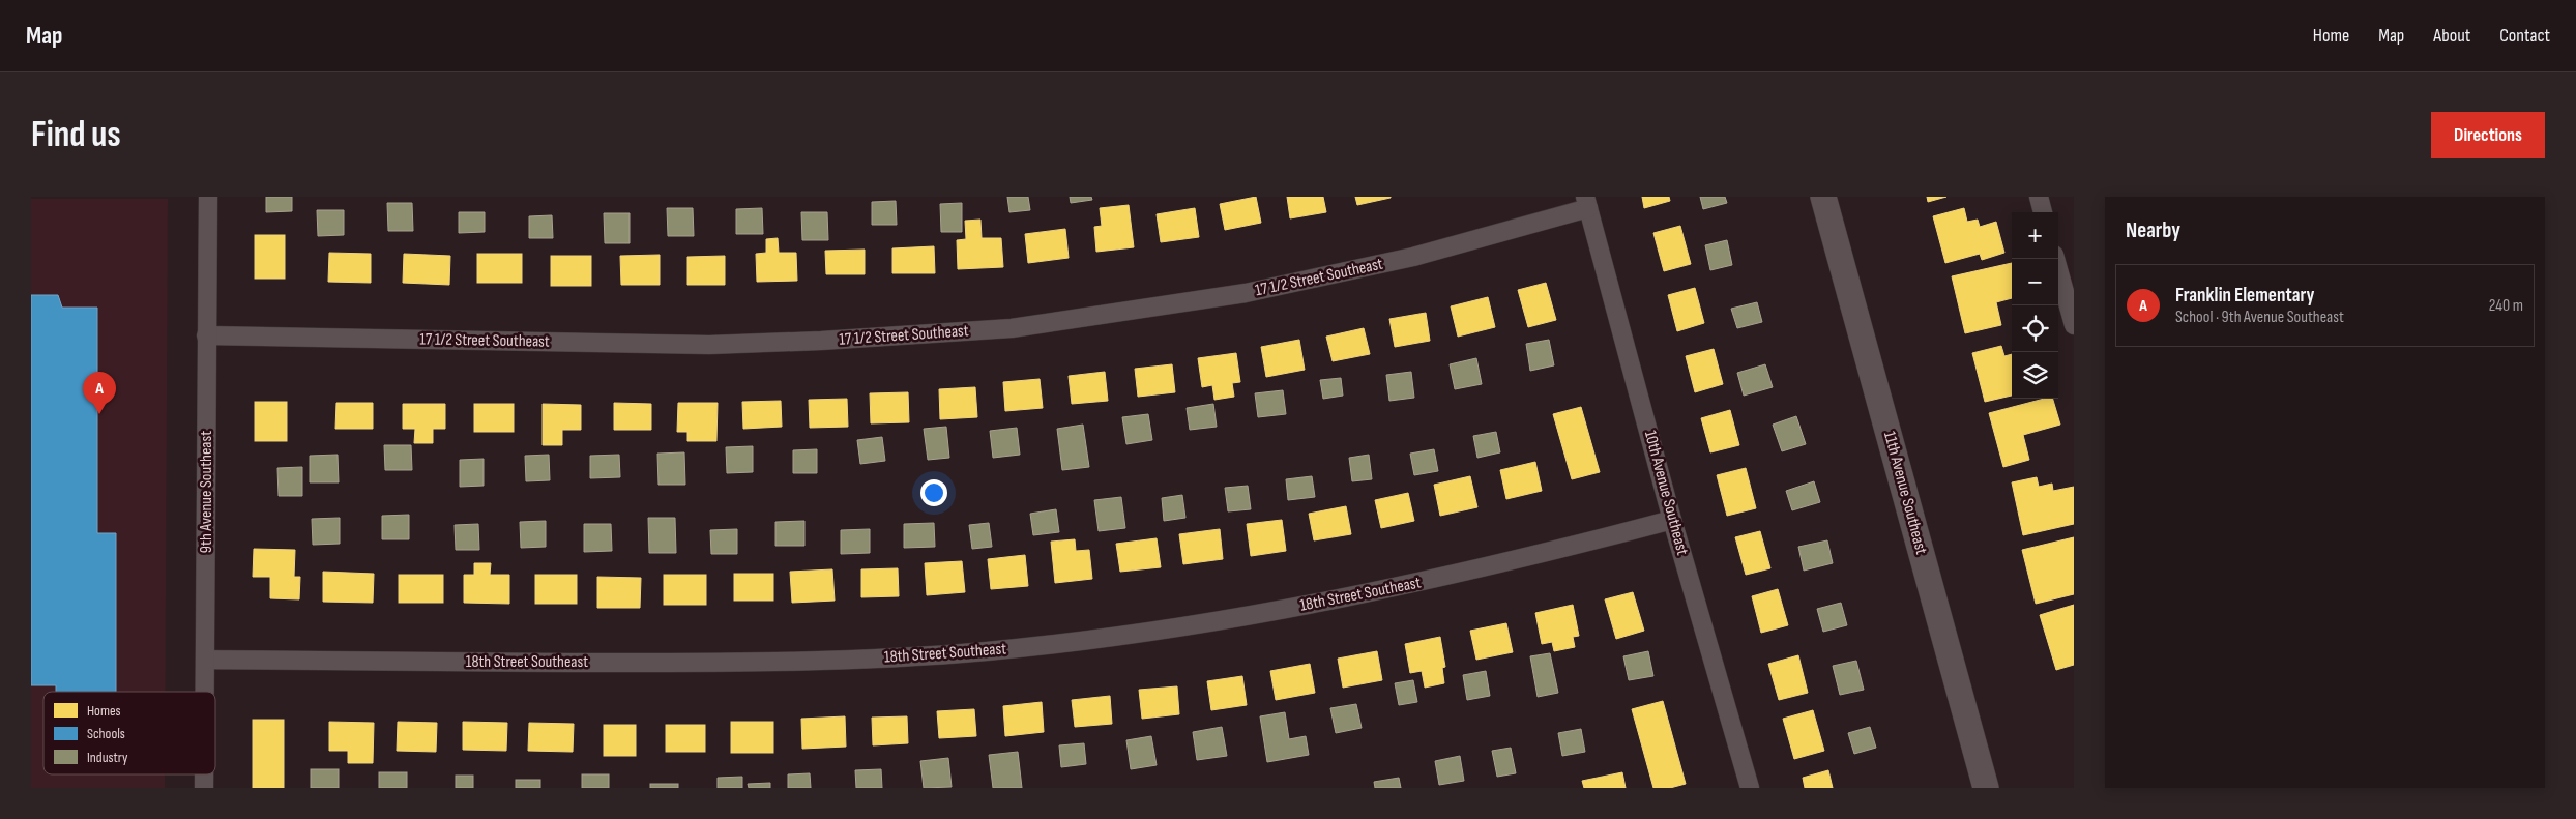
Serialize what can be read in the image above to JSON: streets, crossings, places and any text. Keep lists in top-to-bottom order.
{
  "streets": {
    "main road": ["11th Avenue Southeast"],
    "street": [
      "17 1/2 Street Southeast",
      "9th Avenue Southeast",
      "10th Avenue Southeast",
      "18th Street Southeast"
    ]
  },
  "crossings": [
    ["17 1/2 Street Southeast", "9th Avenue Southeast"],
    ["17 1/2 Street Southeast", "10th Avenue Southeast"],
    ["9th Avenue Southeast", "18th Street Southeast"],
    ["10th Avenue Southeast", "18th Street Southeast"]
  ],
  "legend": ["Homes", "Schools", "Industry"],
  "page": {
    "header": "Map",
    "nav": [
      "Home",
      "Map",
      "About",
      "Contact"
    ],
    "buttons": "Directions",
    "title": "Find us",
    "heading": "Nearby",
    "map_buttons": ["+", "−"],
    "list": [
      {
        "mark": "A",
        "name": "Franklin Elementary",
        "note": "School · 9th Avenue Southeast",
        "value": "240 m"
      }
    ],
    "pins": "A"
  }
}
